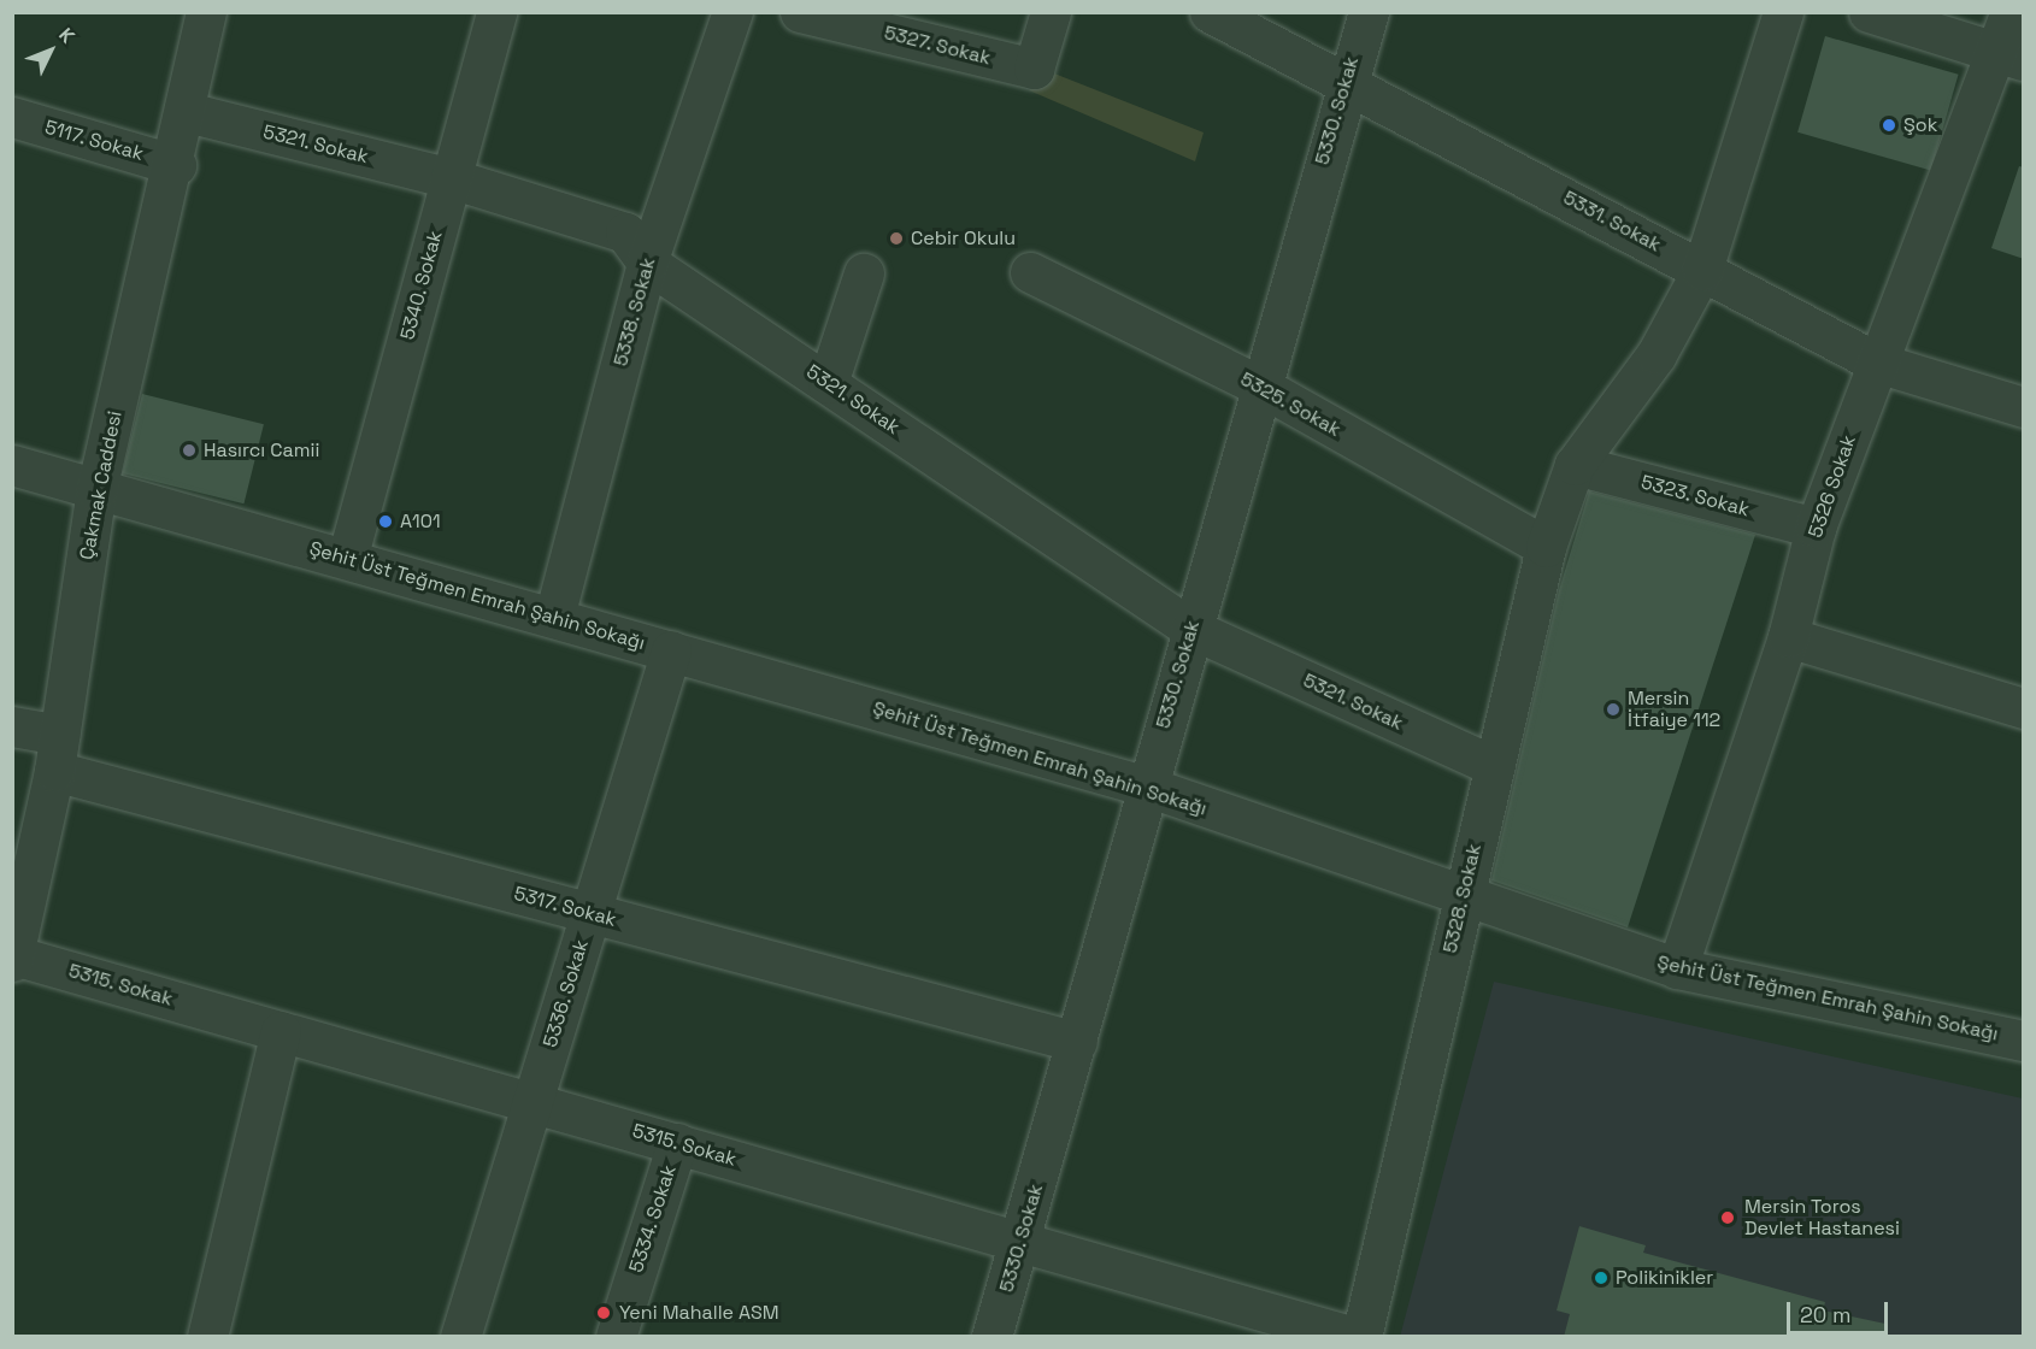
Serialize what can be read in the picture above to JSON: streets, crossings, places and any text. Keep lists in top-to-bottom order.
{
  "streets": {
    "street": [
      "5327. Sokak",
      "5330. Sokak",
      "5117. Sokak",
      "5321. Sokak",
      "5331. Sokak",
      "5340. Sokak",
      "5338. Sokak",
      "5325. Sokak",
      "Çakmak Caddesi",
      "5326 Sokak",
      "5323. Sokak",
      "Şehit Üst Teğmen Emrah Şahin Sokağı",
      "5328. Sokak",
      "5317. Sokak",
      "5315. Sokak",
      "5336. Sokak",
      "5334. Sokak"
    ]
  },
  "crossings": [
    ["5330. Sokak", "5321. Sokak"],
    ["5330. Sokak", "5331. Sokak"],
    ["5330. Sokak", "5325. Sokak"],
    ["5330. Sokak", "Şehit Üst Teğmen Emrah Şahin Sokağı"],
    ["5330. Sokak", "5317. Sokak"],
    ["5330. Sokak", "5315. Sokak"],
    ["5117. Sokak", "Çakmak Caddesi"],
    ["5321. Sokak", "5340. Sokak"],
    ["5321. Sokak", "5338. Sokak"],
    ["5321. Sokak", "Çakmak Caddesi"],
    ["5321. Sokak", "5328. Sokak"],
    ["5331. Sokak", "5326 Sokak"],
    ["5331. Sokak", "5328. Sokak"],
    ["5340. Sokak", "Şehit Üst Teğmen Emrah Şahin Sokağı"],
    ["5338. Sokak", "Şehit Üst Teğmen Emrah Şahin Sokağı"],
    ["5325. Sokak", "5328. Sokak"],
    ["Çakmak Caddesi", "Şehit Üst Teğmen Emrah Şahin Sokağı"],
    ["Çakmak Caddesi", "5317. Sokak"],
    ["Çakmak Caddesi", "5315. Sokak"],
    ["5326 Sokak", "5323. Sokak"],
    ["5326 Sokak", "Şehit Üst Teğmen Emrah Şahin Sokağı"],
    ["5323. Sokak", "5328. Sokak"],
    ["Şehit Üst Teğmen Emrah Şahin Sokağı", "5328. Sokak"],
    ["Şehit Üst Teğmen Emrah Şahin Sokağı", "5336. Sokak"],
    ["5317. Sokak", "5336. Sokak"],
    ["5315. Sokak", "5336. Sokak"],
    ["5315. Sokak", "5334. Sokak"]
  ],
  "places": [
    "Şok",
    "Cebir Okulu",
    "Hasırcı Camii",
    "A101",
    "Mersin İtfaiye 112",
    "Mersin Toros Devlet Hastanesi",
    "Polikinikler",
    "Yeni Mahalle ASM"
  ],
  "scale_bar": "20 m",
  "north": "top right"
}
